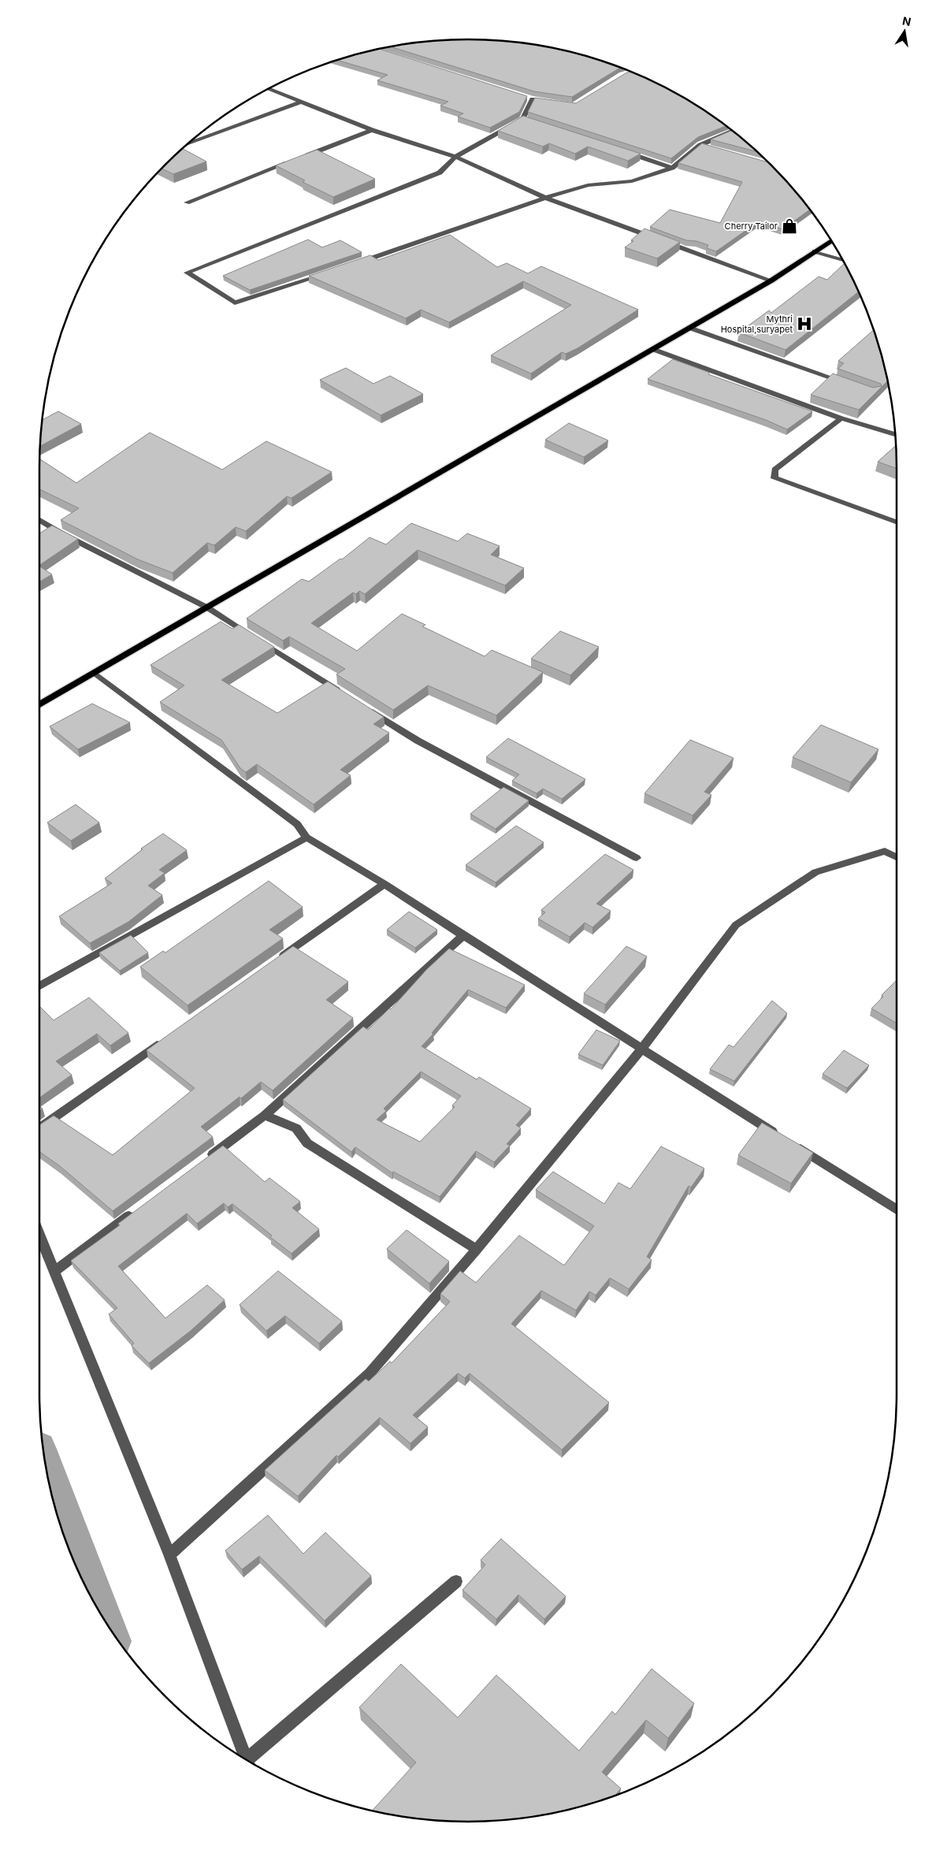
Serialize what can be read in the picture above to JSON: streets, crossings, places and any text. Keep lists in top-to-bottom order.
{
  "places": {
    "shop": ["Cherry Tailor"],
    "hospital": ["Mythri Hospital,suryapet"]
  },
  "north": "top"
}
